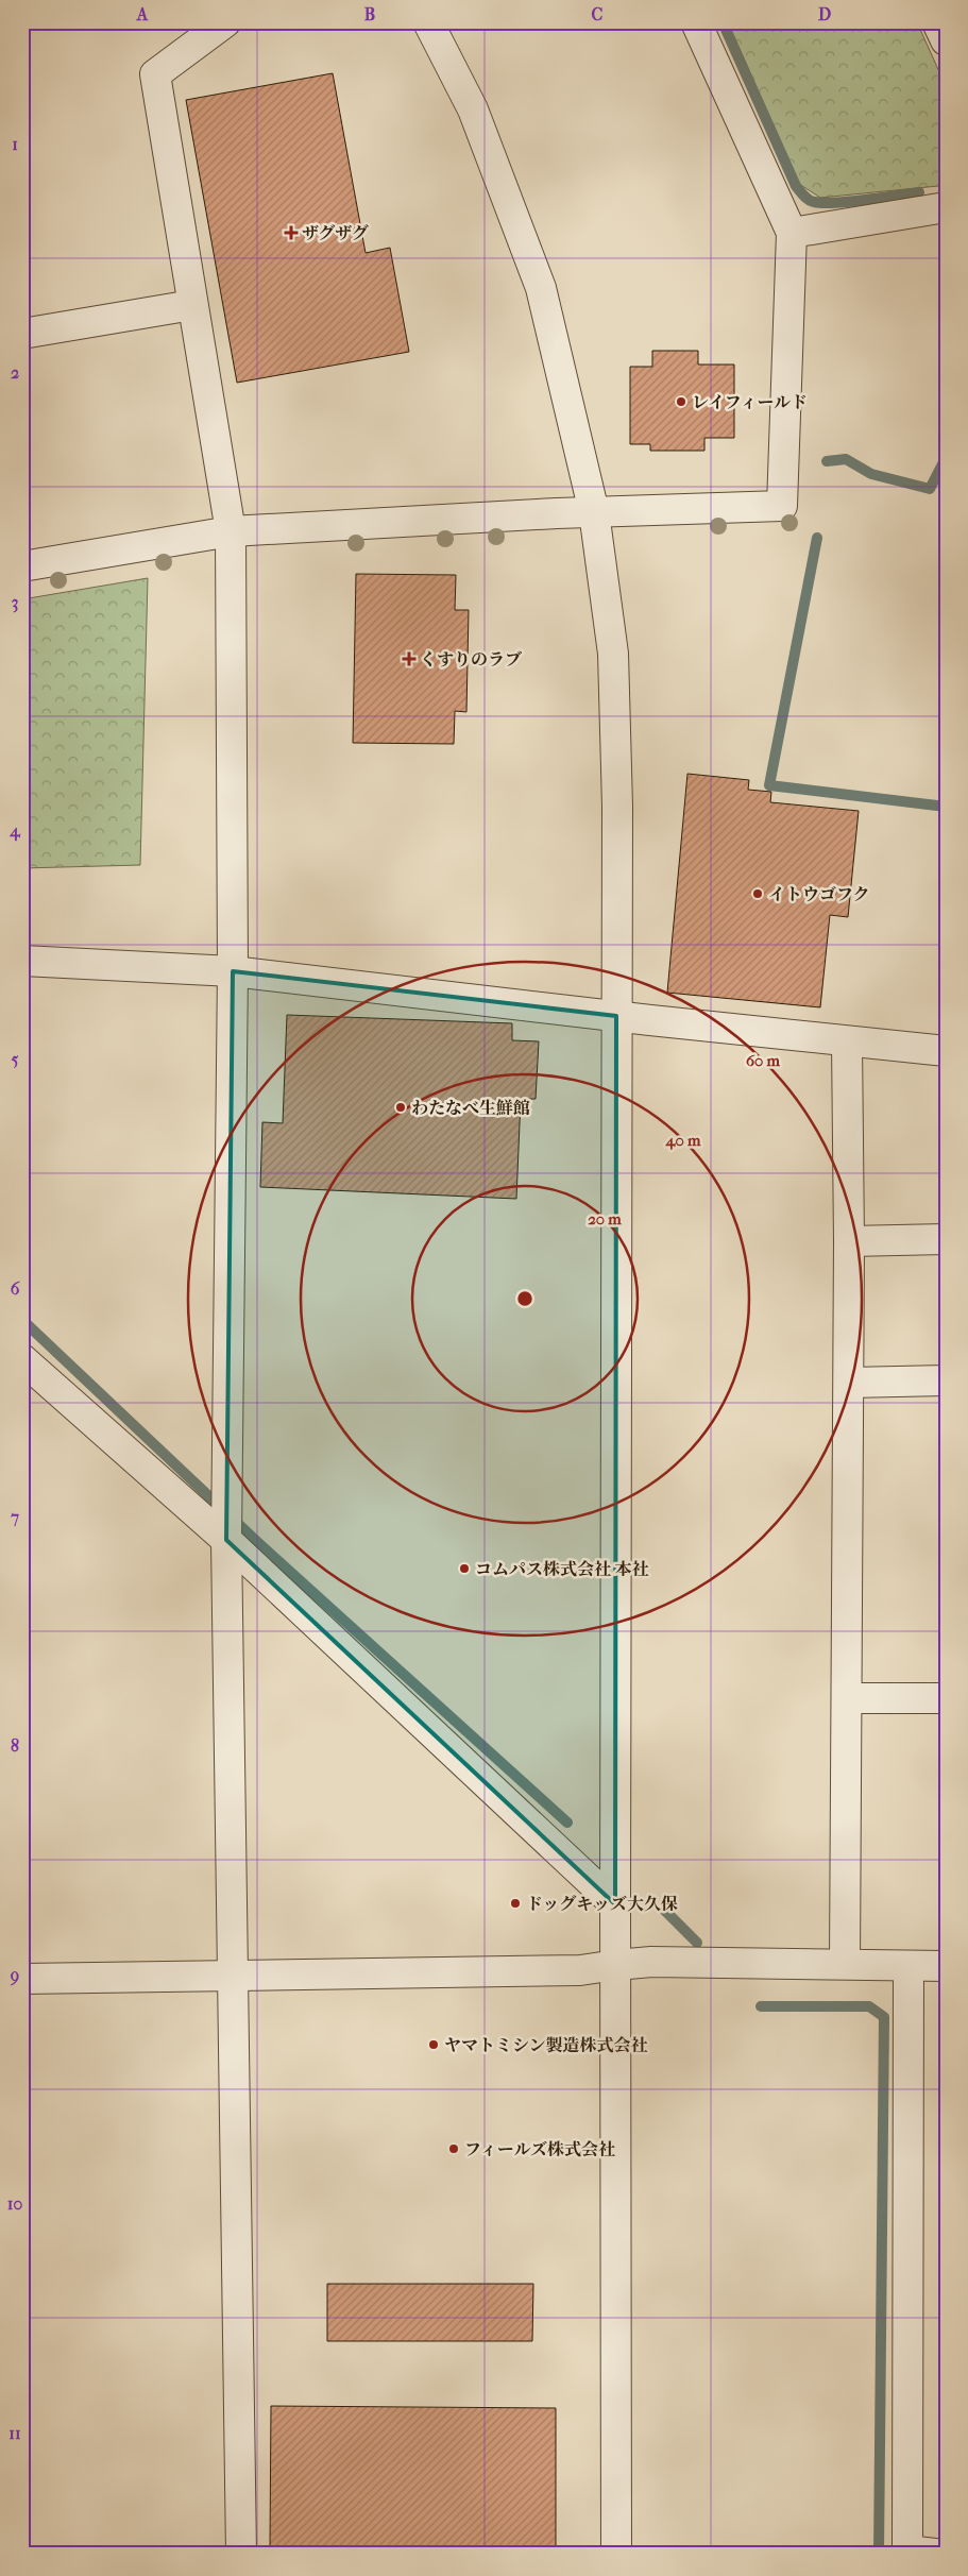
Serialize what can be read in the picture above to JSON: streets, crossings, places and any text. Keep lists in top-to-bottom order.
{
  "places": {
    "health": ["ザグザグ", "くすりのラブ"],
    "other": [
      "レイフィールド",
      "イトウゴフク",
      "わたなべ生鮮館",
      "コムパス株式会社 本社",
      "ドッグキッズ大久保",
      "ヤマトミシン製造株式会社",
      "フィールズ株式会社"
    ]
  },
  "grid": {
    "columns": [
      "A",
      "B",
      "C",
      "D"
    ],
    "rows": [
      "1",
      "2",
      "3",
      "4",
      "5",
      "6",
      "7",
      "8",
      "9",
      "10",
      "11"
    ]
  },
  "rings": ["60 m", "40 m", "20 m"]
}
